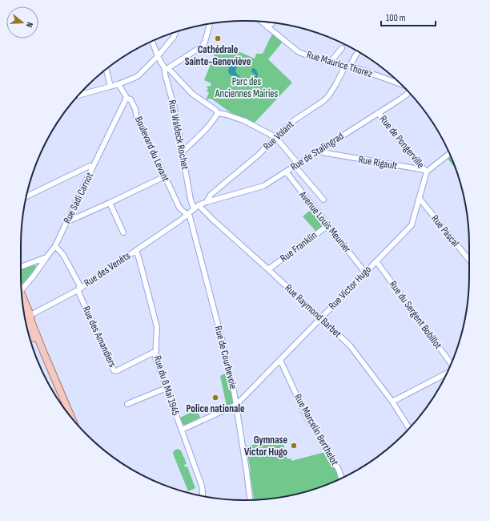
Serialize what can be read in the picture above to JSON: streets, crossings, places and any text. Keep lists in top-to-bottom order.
{
  "streets": {
    "street": [
      "Rue Maurice Thorez",
      "Rue Waldeck Rochet",
      "Rue Volant",
      "Rue de Pongerville",
      "Boulevard du Levant",
      "Rue de Stalingrad",
      "Rue Rigault",
      "Rue Sadi Carnot",
      "Avenue Louis Meunier",
      "Rue Pascal",
      "Rue Franklin",
      "Rue des Venêts",
      "Rue Victor Hugo",
      "Rue Raymond Barbet",
      "Rue du Sergent Bobillot",
      "Rue des Amandiers",
      "Rue de Courbevoie",
      "Rue du 8 Mai 1945",
      "Rue Marcelin Berthelot"
    ]
  },
  "crossings": [
    ["Rue Maurice Thorez", "Rue Volant"],
    ["Rue Waldeck Rochet", "Rue des Venêts"],
    ["Rue Volant", "Rue de Stalingrad"],
    ["Rue de Pongerville", "Rue de Stalingrad"],
    ["Rue de Pongerville", "Rue Rigault"],
    ["Rue de Pongerville", "Rue Victor Hugo"],
    ["Boulevard du Levant", "Rue Sadi Carnot"],
    ["Boulevard du Levant", "Rue des Venêts"],
    ["Boulevard du Levant", "Rue de Courbevoie"],
    ["Rue de Stalingrad", "Rue Rigault"],
    ["Rue de Stalingrad", "Avenue Louis Meunier"],
    ["Rue de Stalingrad", "Rue des Venêts"],
    ["Rue de Stalingrad", "Rue Raymond Barbet"],
    ["Rue Rigault", "Rue Victor Hugo"],
    ["Rue Sadi Carnot", "Rue des Amandiers"],
    ["Avenue Louis Meunier", "Rue Franklin"],
    ["Avenue Louis Meunier", "Rue Victor Hugo"],
    ["Rue Pascal", "Rue Victor Hugo"],
    ["Rue Franklin", "Rue Raymond Barbet"],
    ["Rue des Venêts", "Rue Raymond Barbet"],
    ["Rue des Venêts", "Rue des Amandiers"],
    ["Rue des Venêts", "Rue de Courbevoie"],
    ["Rue des Venêts", "Rue du 8 Mai 1945"],
    ["Rue Victor Hugo", "Rue Raymond Barbet"],
    ["Rue Victor Hugo", "Rue du Sergent Bobillot"],
    ["Rue Victor Hugo", "Rue de Courbevoie"],
    ["Rue Victor Hugo", "Rue Marcelin Berthelot"],
    ["Rue des Amandiers", "Rue du 8 Mai 1945"]
  ],
  "parks": ["Parc des Anciennes Mairies"],
  "places": ["Cathédrale Sainte-Geneviève", "Police nationale", "Gymnase Victor Hugo"],
  "scale_bar": "100 m",
  "north": "right"
}
